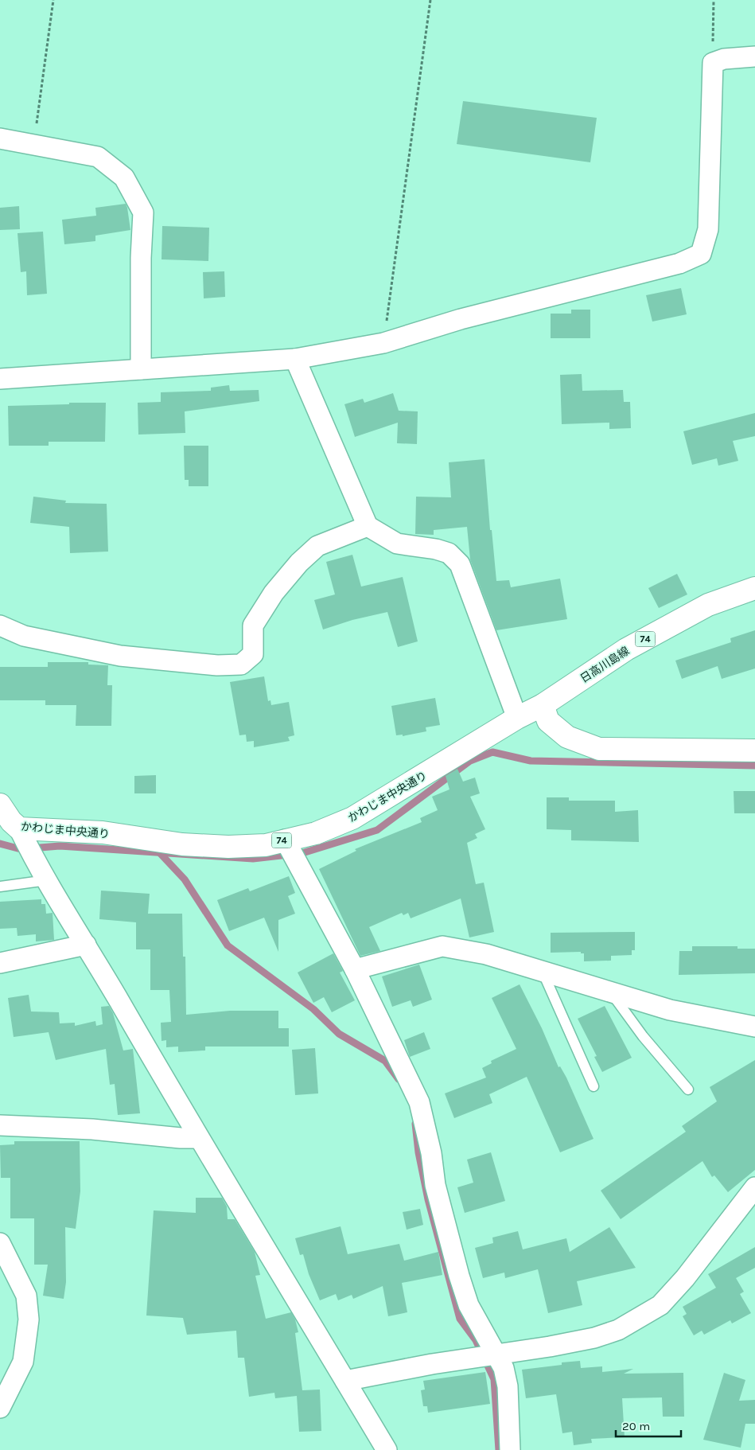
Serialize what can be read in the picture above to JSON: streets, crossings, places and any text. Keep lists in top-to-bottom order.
{
  "streets": {
    "main road": ["74", "日高川島線", "かわじま中央通り"]
  },
  "crossings": [
    ["日高川島線", "かわじま中央通り"]
  ],
  "scale_bar": "20 m"
}
